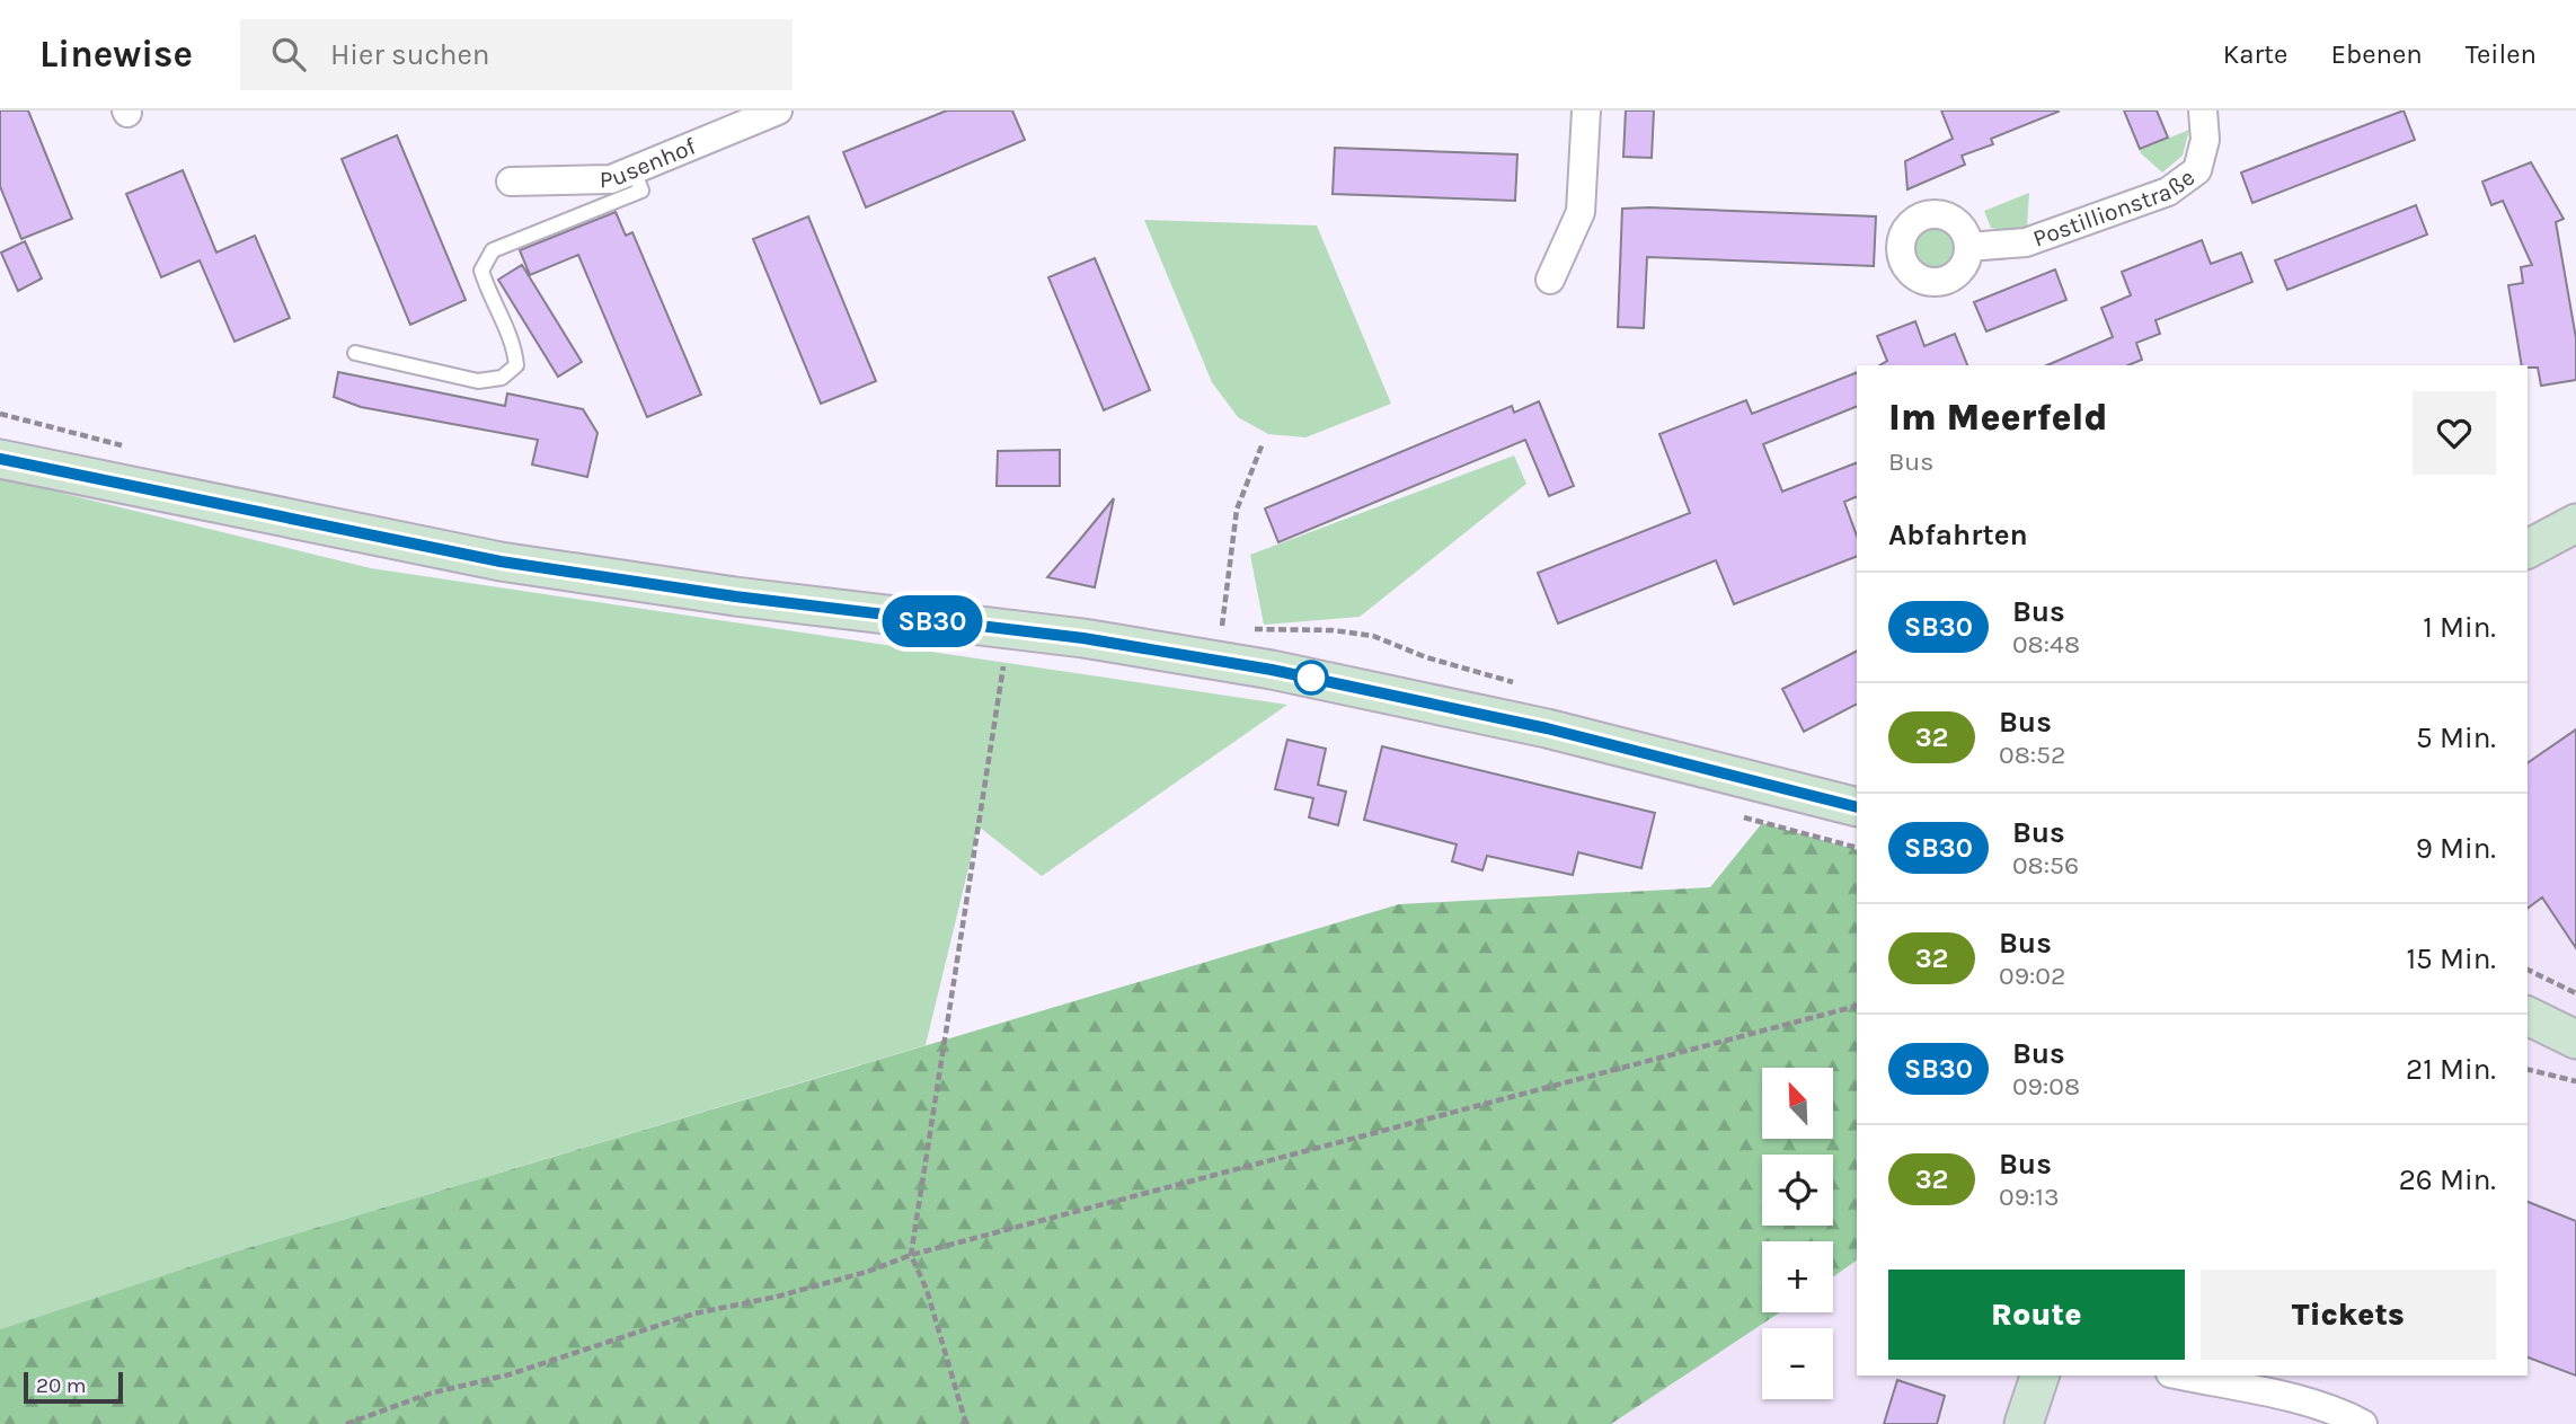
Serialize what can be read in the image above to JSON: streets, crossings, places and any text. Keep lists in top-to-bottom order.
{
  "streets": {
    "street": ["Pusenhof", "Postillionstraße"]
  },
  "lines": ["bus line SB30"],
  "scale_bar": "20 m",
  "north": "top left",
  "page": {
    "header": "Linewise",
    "search": "Hier suchen",
    "nav": ["Karte", "Ebenen", "Teilen"],
    "on_map": "SB30",
    "heading": [
      ["Im Meerfeld", "Bus"],
      "Abfahrten"
    ],
    "list": [
      {
        "mark": "SB30",
        "name": "Bus",
        "note": "08:48",
        "value": "1 Min."
      },
      {
        "mark": "32",
        "name": "Bus",
        "note": "08:52",
        "value": "5 Min."
      },
      {
        "mark": "SB30",
        "name": "Bus",
        "note": "08:56",
        "value": "9 Min."
      },
      {
        "mark": "32",
        "name": "Bus",
        "note": "09:02",
        "value": "15 Min."
      },
      {
        "mark": "SB30",
        "name": "Bus",
        "note": "09:08",
        "value": "21 Min."
      },
      {
        "mark": "32",
        "name": "Bus",
        "note": "09:13",
        "value": "26 Min."
      }
    ],
    "map_buttons": ["+", "−"],
    "buttons": ["Route", "Tickets"],
    "scale": "20 m"
  }
}
